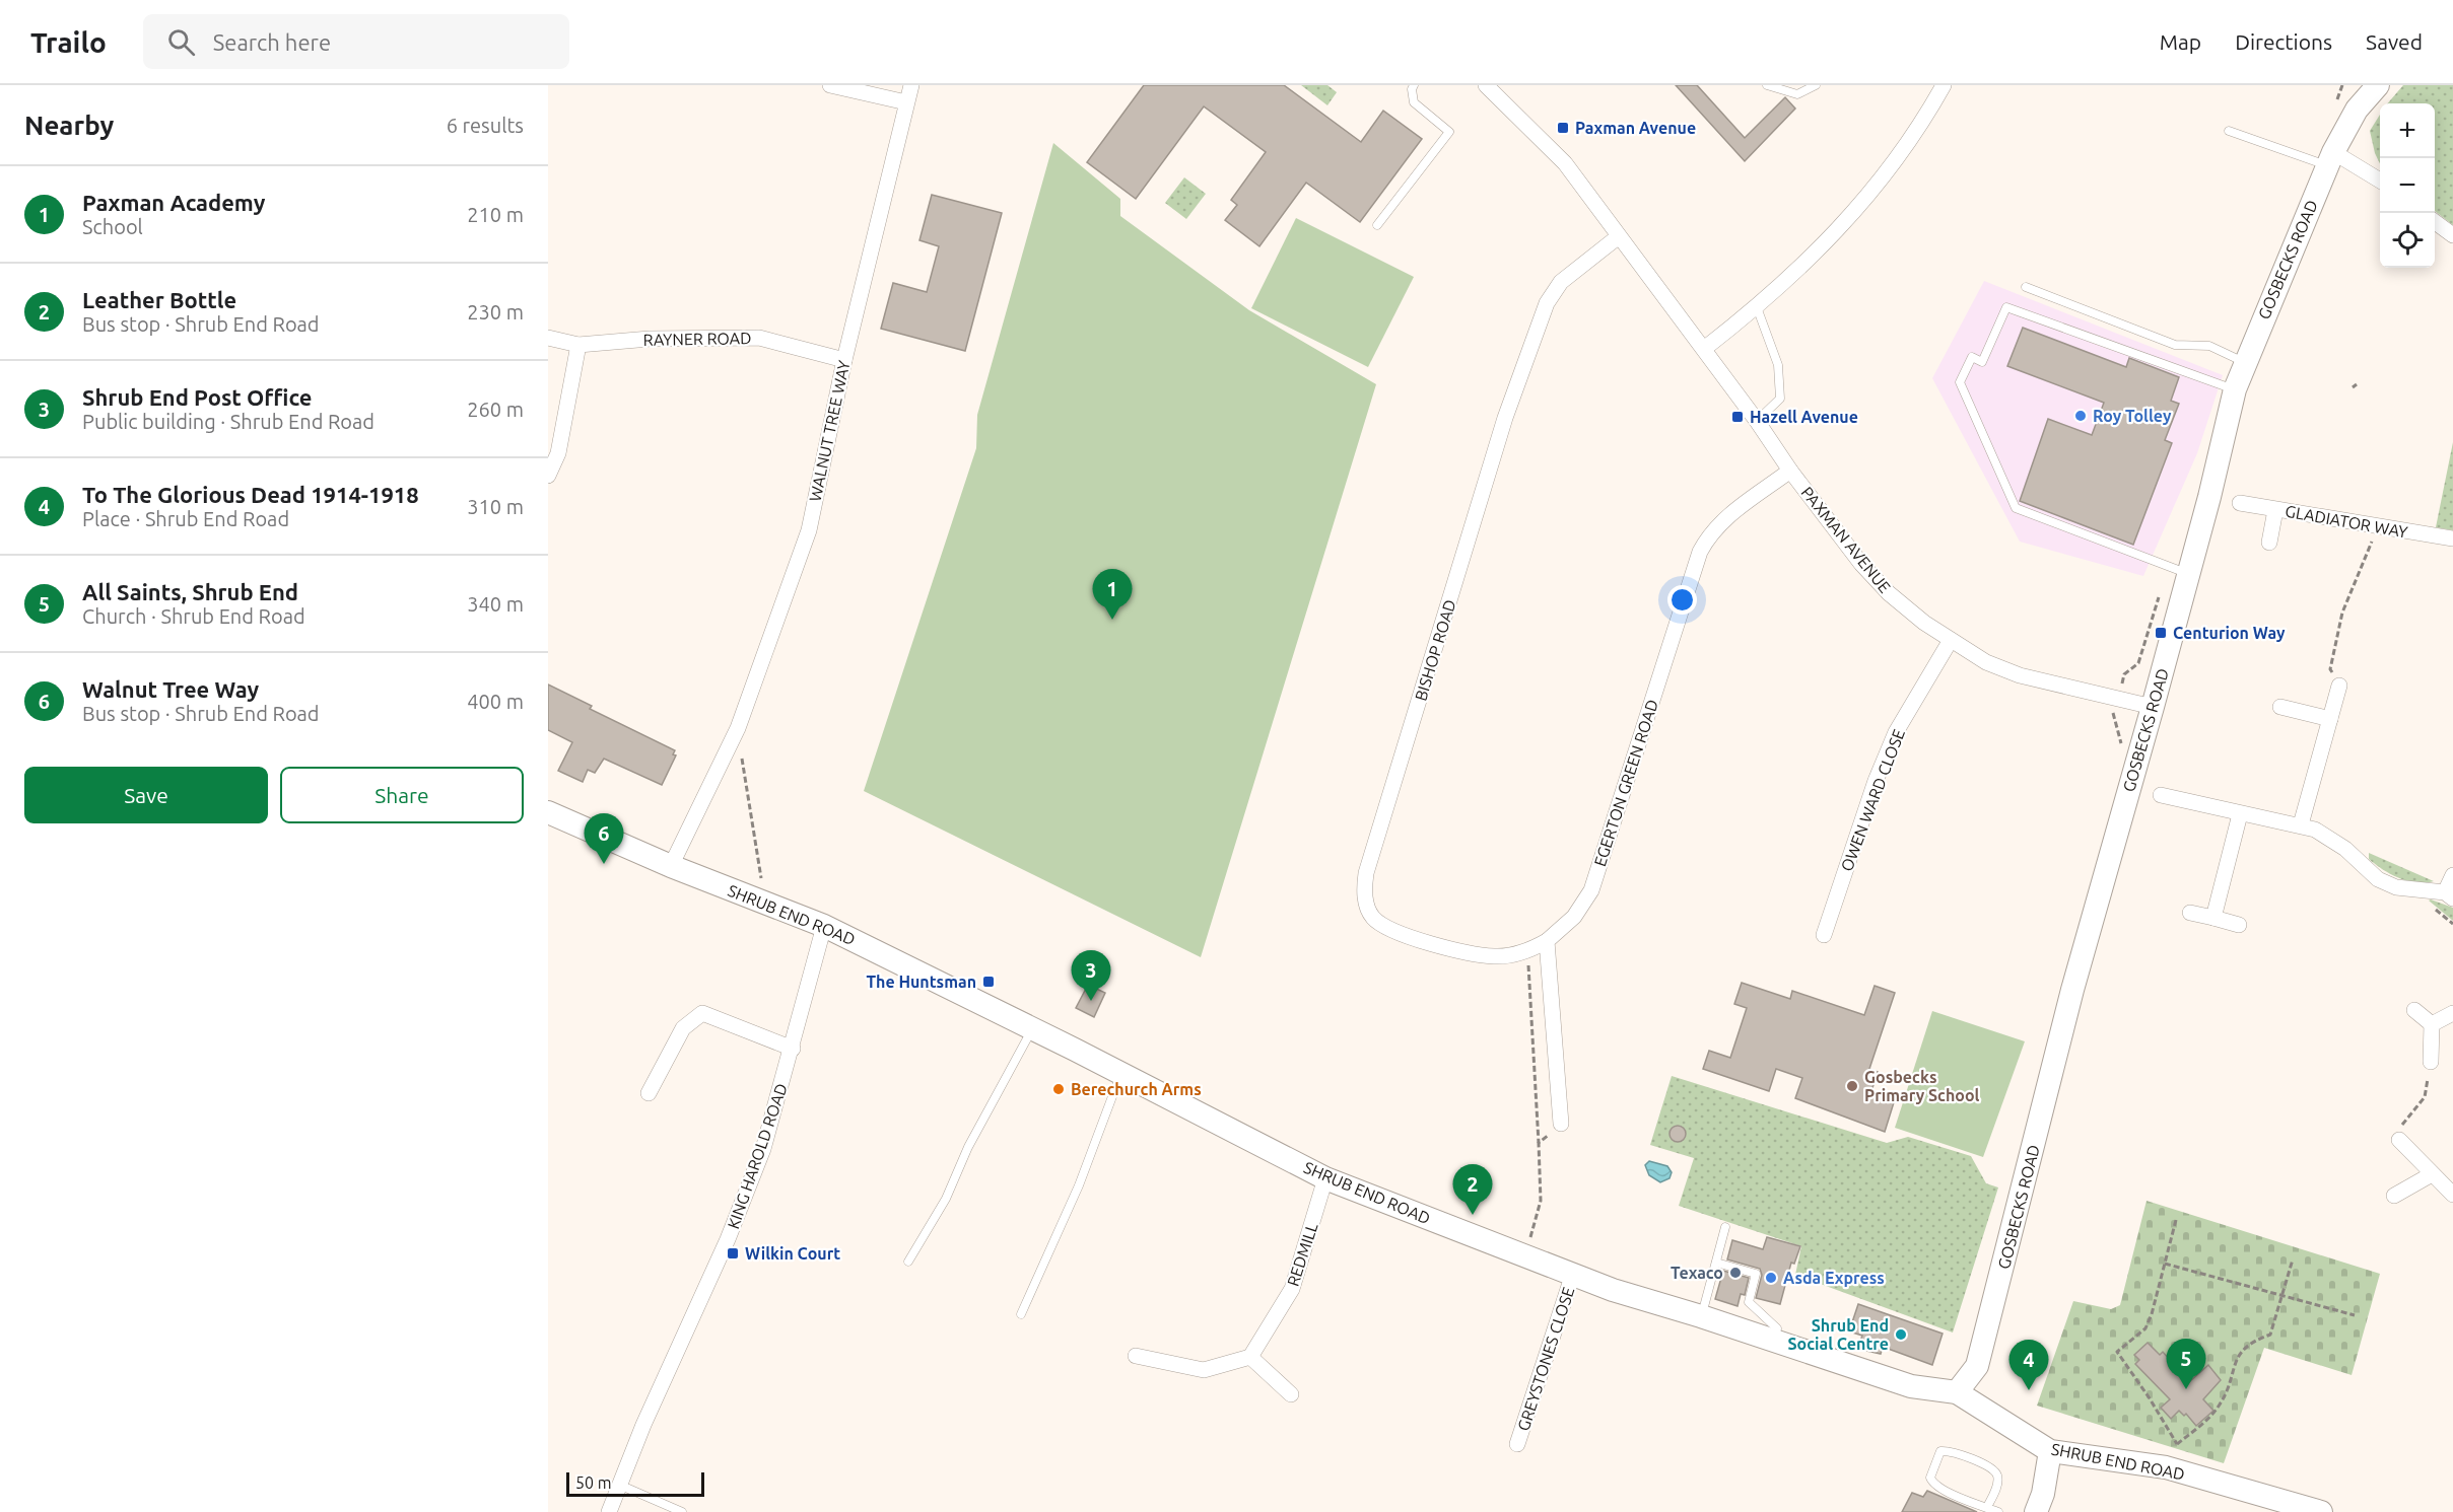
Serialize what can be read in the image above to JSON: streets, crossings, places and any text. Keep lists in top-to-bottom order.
{
  "streets": {
    "main road": ["GOSBECKS ROAD", "SHRUB END ROAD"],
    "street": [
      "RAYNER ROAD",
      "WALNUT TREE WAY",
      "GLADIATOR WAY",
      "PAXMAN AVENUE",
      "BISHOP ROAD",
      "EGERTON GREEN ROAD",
      "OWEN WARD CLOSE",
      "KING HAROLD ROAD",
      "REDMILL",
      "GREYSTONES CLOSE"
    ]
  },
  "crossings": [
    ["GOSBECKS ROAD", "PAXMAN AVENUE"],
    ["GOSBECKS ROAD", "SHRUB END ROAD"],
    ["RAYNER ROAD", "WALNUT TREE WAY"],
    ["WALNUT TREE WAY", "SHRUB END ROAD"],
    ["PAXMAN AVENUE", "BISHOP ROAD"],
    ["PAXMAN AVENUE", "EGERTON GREEN ROAD"],
    ["PAXMAN AVENUE", "OWEN WARD CLOSE"],
    ["BISHOP ROAD", "EGERTON GREEN ROAD"],
    ["SHRUB END ROAD", "KING HAROLD ROAD"],
    ["SHRUB END ROAD", "REDMILL"],
    ["SHRUB END ROAD", "GREYSTONES CLOSE"]
  ],
  "places": {
    "transit": [
      "Paxman Avenue",
      "Hazell Avenue",
      "Centurion Way",
      "The Huntsman",
      "Wilkin Court"
    ],
    "other": [
      "Roy Tolley",
      "Gosbecks Primary School",
      "Berechurch Arms",
      "Texaco",
      "Asda Express",
      "Shrub End Social Centre"
    ]
  },
  "scale_bar": "50 m",
  "page": {
    "header": "Trailo",
    "search": "Search here",
    "nav": ["Map", "Directions", "Saved"],
    "heading": ["Nearby", "6 results"],
    "map_buttons": ["+", "−"],
    "list": [
      {
        "mark": "1",
        "name": "Paxman Academy",
        "note": "School",
        "value": "210 m"
      },
      {
        "mark": "2",
        "name": "Leather Bottle",
        "note": "Bus stop · Shrub End Road",
        "value": "230 m"
      },
      {
        "mark": "3",
        "name": "Shrub End Post Office",
        "note": "Public building · Shrub End Road",
        "value": "260 m"
      },
      {
        "mark": "4",
        "name": "To The Glorious Dead 1914-1918",
        "note": "Place · Shrub End Road",
        "value": "310 m"
      },
      {
        "mark": "5",
        "name": "All Saints, Shrub End",
        "note": "Church · Shrub End Road",
        "value": "340 m"
      },
      {
        "mark": "6",
        "name": "Walnut Tree Way",
        "note": "Bus stop · Shrub End Road",
        "value": "400 m"
      }
    ],
    "pins": [
      "1",
      "6",
      "3",
      "2",
      "5",
      "4"
    ],
    "buttons": ["Save", "Share"],
    "scale": "50 m"
  }
}
